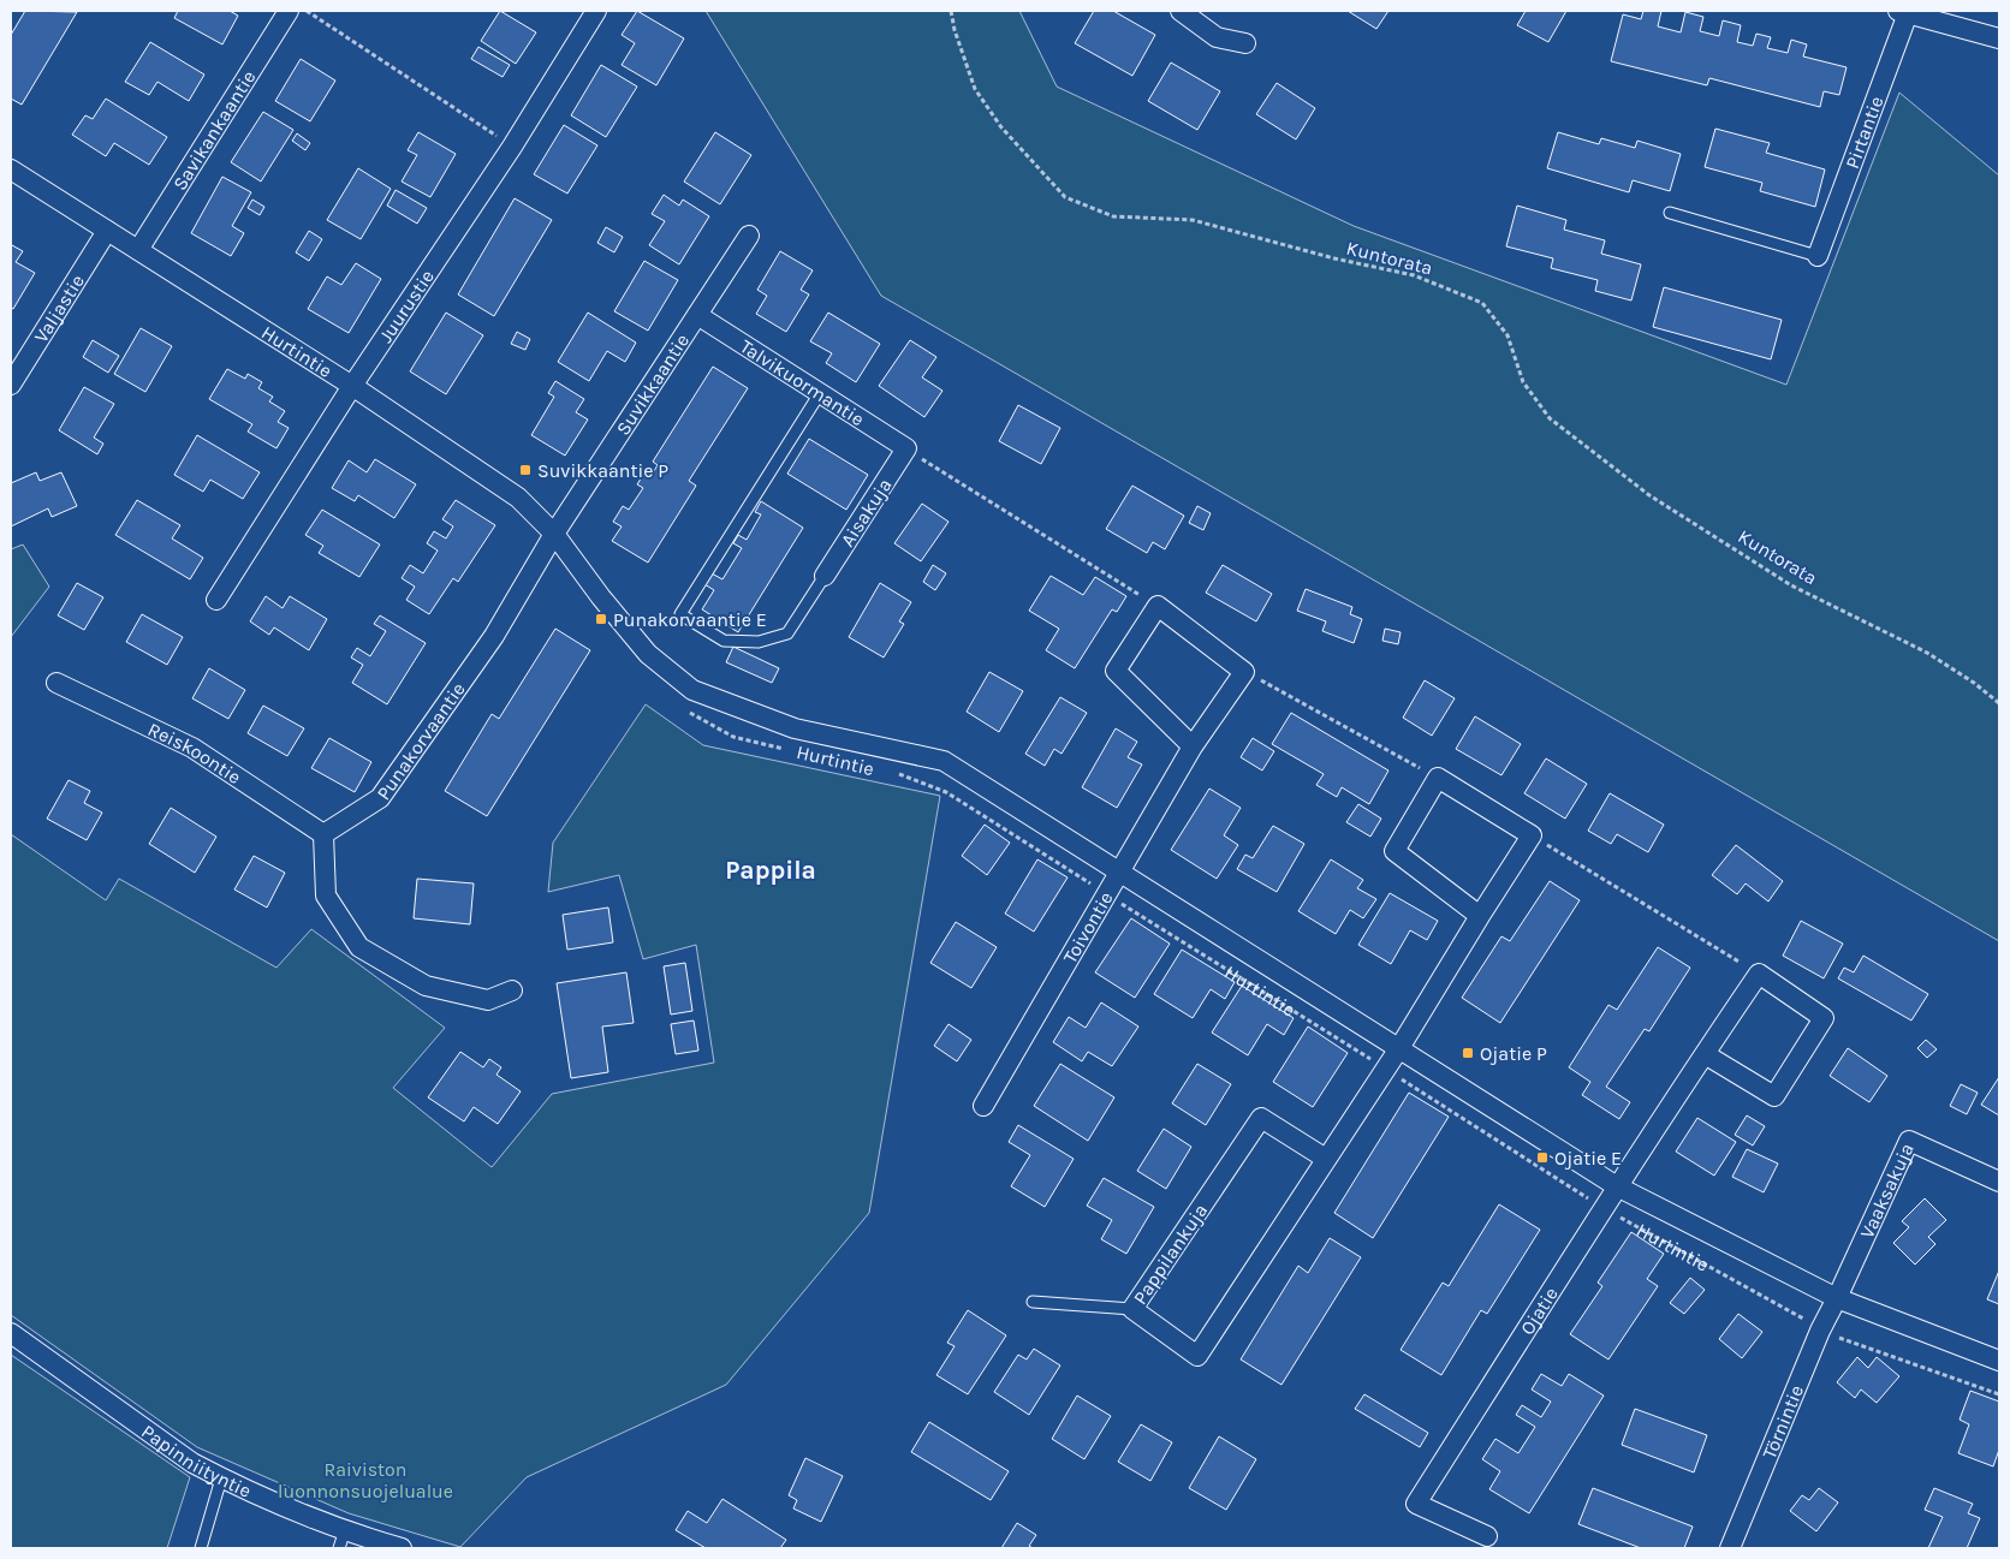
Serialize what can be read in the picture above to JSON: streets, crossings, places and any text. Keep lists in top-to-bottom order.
{
  "streets": {
    "street": [
      "Savikankaantie",
      "Pirtantie",
      "Juurustie",
      "Valjastie",
      "Hurtintie",
      "Talvikuormantie",
      "Suvikkaantie",
      "Aisakuja",
      "Punakorvaantie",
      "Reiskoontie",
      "Toivontie",
      "Vaaksakuja",
      "Pappilankuja",
      "Ojatie",
      "Törnintie",
      "Papinniityntie"
    ],
    "path": ["Kuntorata"]
  },
  "crossings": [
    ["Savikankaantie", "Hurtintie"],
    ["Juurustie", "Hurtintie"],
    ["Valjastie", "Hurtintie"],
    ["Hurtintie", "Suvikkaantie"],
    ["Hurtintie", "Punakorvaantie"],
    ["Hurtintie", "Toivontie"],
    ["Hurtintie", "Vaaksakuja"],
    ["Hurtintie", "Pappilankuja"],
    ["Hurtintie", "Ojatie"],
    ["Hurtintie", "Törnintie"],
    ["Talvikuormantie", "Suvikkaantie"],
    ["Talvikuormantie", "Aisakuja"],
    ["Suvikkaantie", "Punakorvaantie"],
    ["Punakorvaantie", "Reiskoontie"],
    ["Vaaksakuja", "Törnintie"]
  ],
  "districts": ["Pappila"],
  "parks": ["Raiviston luonnonsuojelualue"],
  "places": {
    "transit": [
      "Suvikkaantie P",
      "Punakorvaantie E",
      "Ojatie P",
      "Ojatie E"
    ]
  }
}
